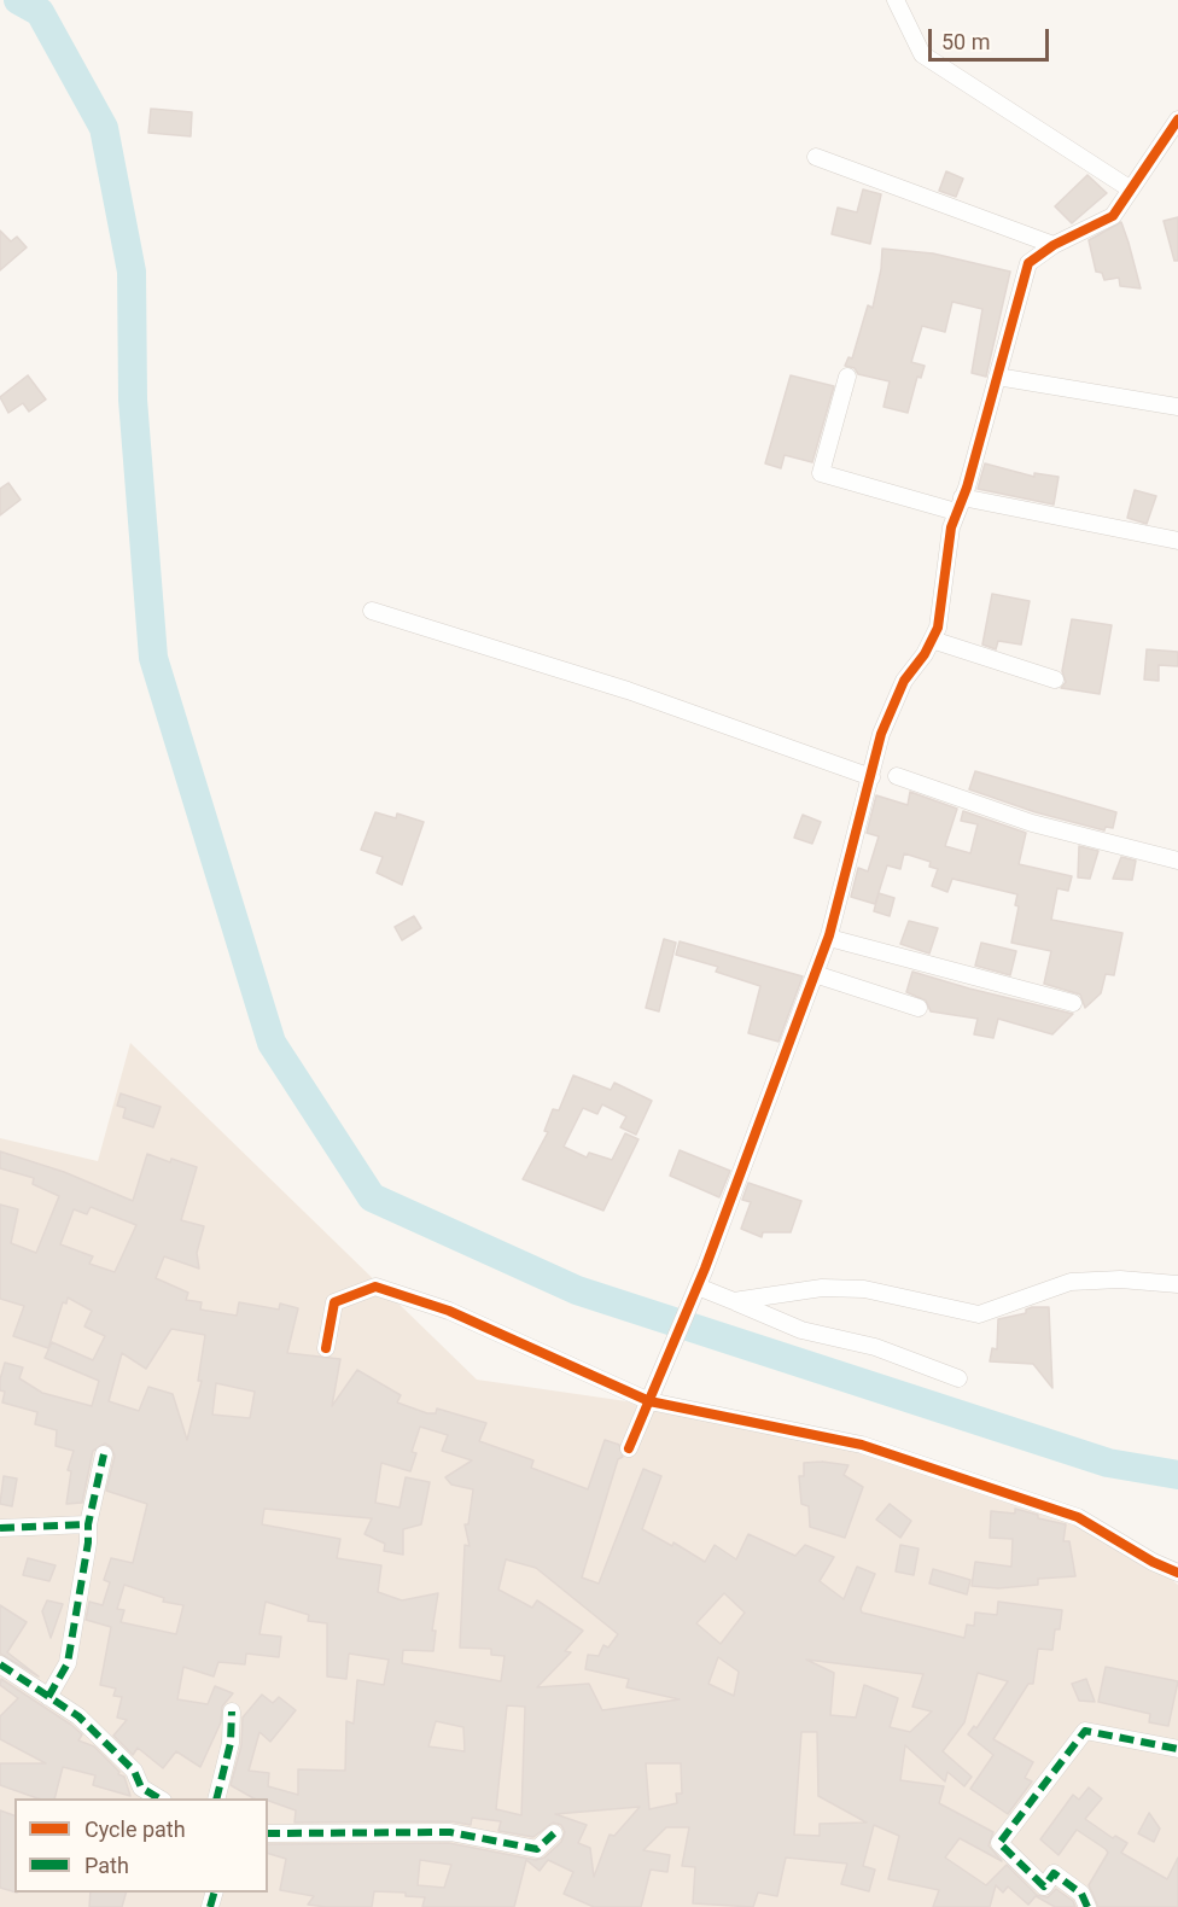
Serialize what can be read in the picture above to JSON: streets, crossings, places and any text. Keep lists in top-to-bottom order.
{
  "legend": ["Cycle path", "Path"],
  "scale_bar": "50 m"
}
